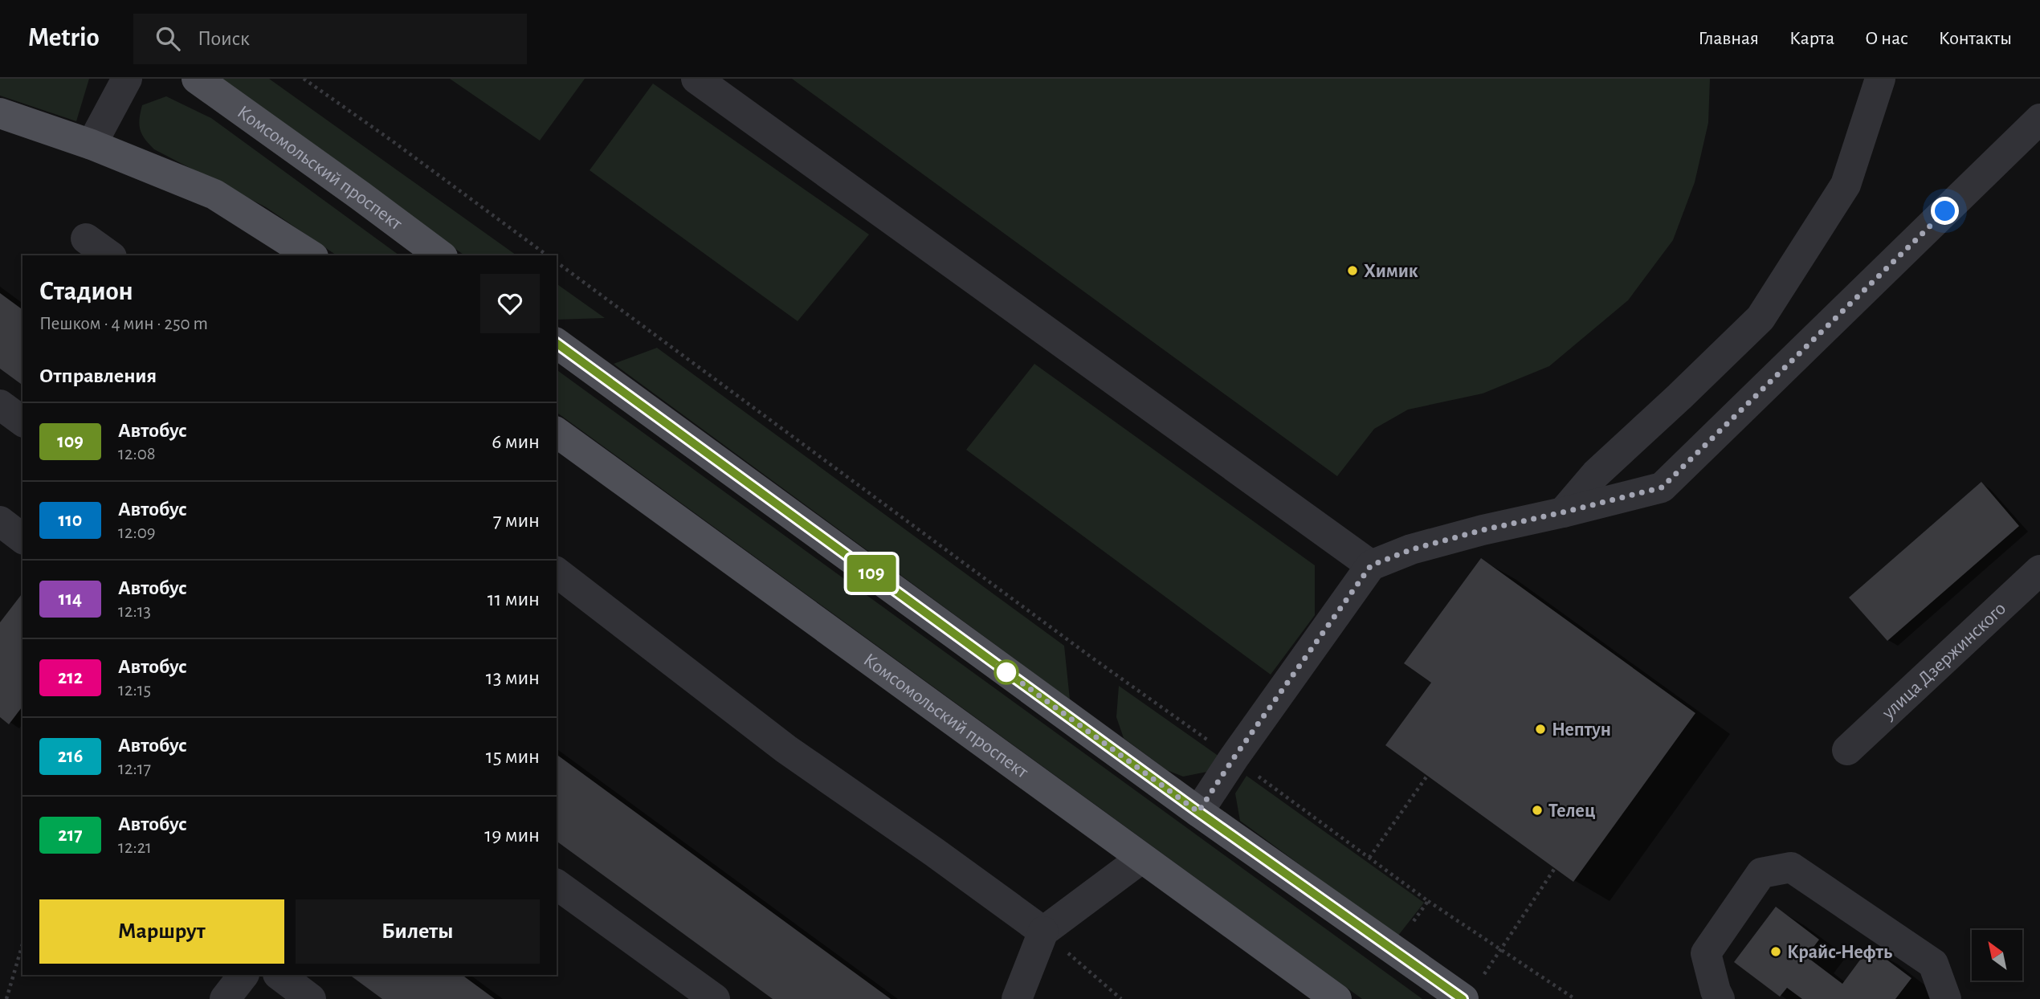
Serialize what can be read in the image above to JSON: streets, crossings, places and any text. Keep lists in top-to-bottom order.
{
  "streets": {
    "main road": ["Комсомольский проспект"],
    "street": ["улица Дзержинского"]
  },
  "places": [
    "Химик",
    "Нептун",
    "Телец",
    "Крайс-Нефть"
  ],
  "lines": ["bus line 109"],
  "north": "top left",
  "page": {
    "header": "Metrio",
    "search": "Поиск",
    "nav": [
      "Главная",
      "Карта",
      "О нас",
      "Контакты"
    ],
    "on_map": "109",
    "heading": [
      ["Стадион", "Пешком · 4 мин · 250 m"],
      "Отправления"
    ],
    "list": [
      {
        "mark": "109",
        "name": "Автобус",
        "note": "12:08",
        "value": "6 мин"
      },
      {
        "mark": "110",
        "name": "Автобус",
        "note": "12:09",
        "value": "7 мин"
      },
      {
        "mark": "114",
        "name": "Автобус",
        "note": "12:13",
        "value": "11 мин"
      },
      {
        "mark": "212",
        "name": "Автобус",
        "note": "12:15",
        "value": "13 мин"
      },
      {
        "mark": "216",
        "name": "Автобус",
        "note": "12:17",
        "value": "15 мин"
      },
      {
        "mark": "217",
        "name": "Автобус",
        "note": "12:21",
        "value": "19 мин"
      }
    ],
    "buttons": ["Маршрут", "Билеты"]
  }
}
